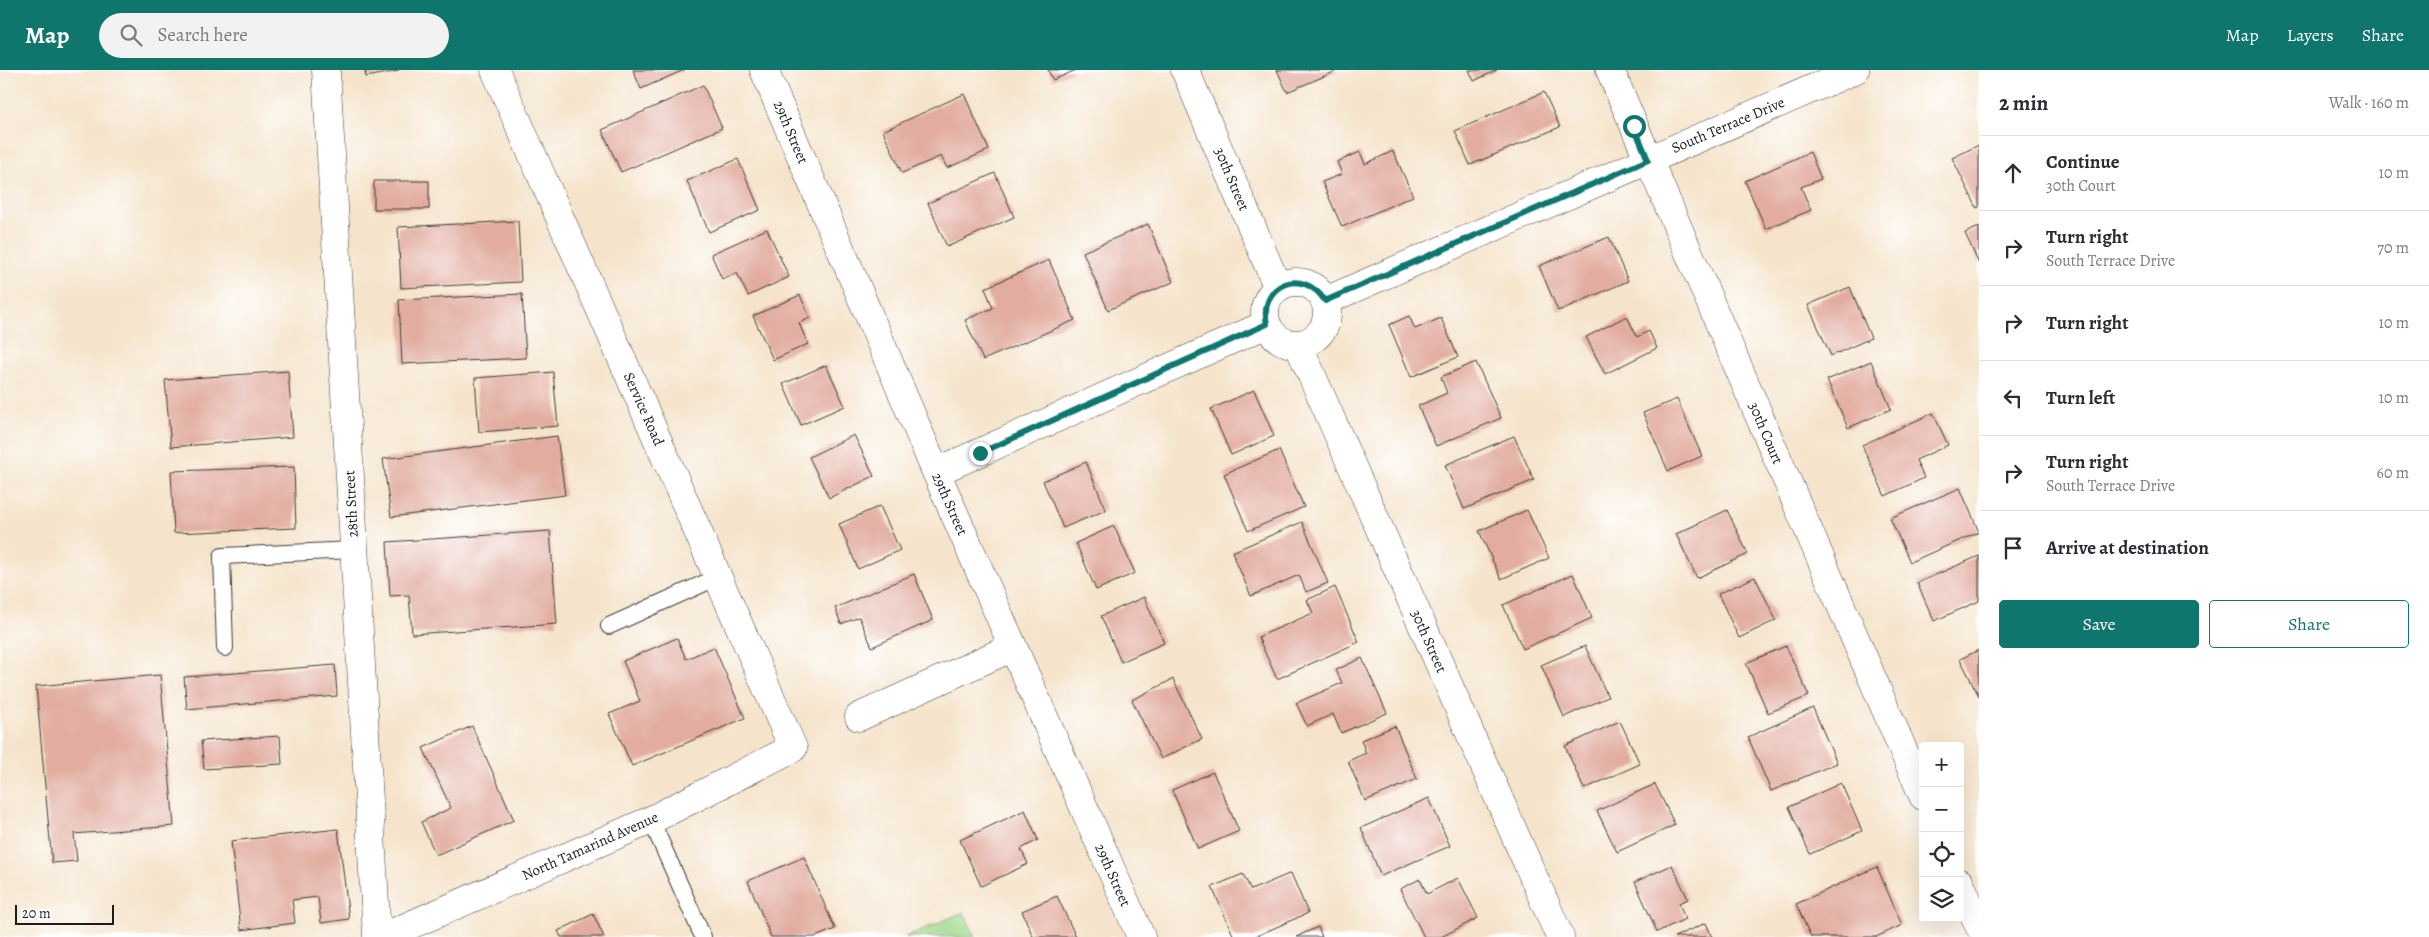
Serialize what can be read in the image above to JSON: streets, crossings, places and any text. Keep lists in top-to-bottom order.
{
  "streets": {
    "street": [
      "South Terrace Drive",
      "29th Street",
      "30th Street",
      "Service Road",
      "30th Court",
      "28th Street",
      "North Tamarind Avenue"
    ]
  },
  "crossings": [
    ["South Terrace Drive", "30th Street"],
    ["South Terrace Drive", "30th Court"],
    ["Service Road", "North Tamarind Avenue"]
  ],
  "scale_bar": "20 m",
  "page": {
    "header": "Map",
    "search": "Search here",
    "nav": ["Map", "Layers", "Share"],
    "heading": ["2 min", "Walk · 160 m"],
    "list": [
      ["Continue", "30th Court", "10 m"],
      ["Turn right", "South Terrace Drive", "70 m"],
      ["Turn right", "10 m"],
      ["Turn left", "10 m"],
      ["Turn right", "South Terrace Drive", "60 m"],
      "Arrive at destination"
    ],
    "buttons": ["Save", "Share"],
    "map_buttons": ["+", "−"],
    "scale": "20 m"
  }
}
